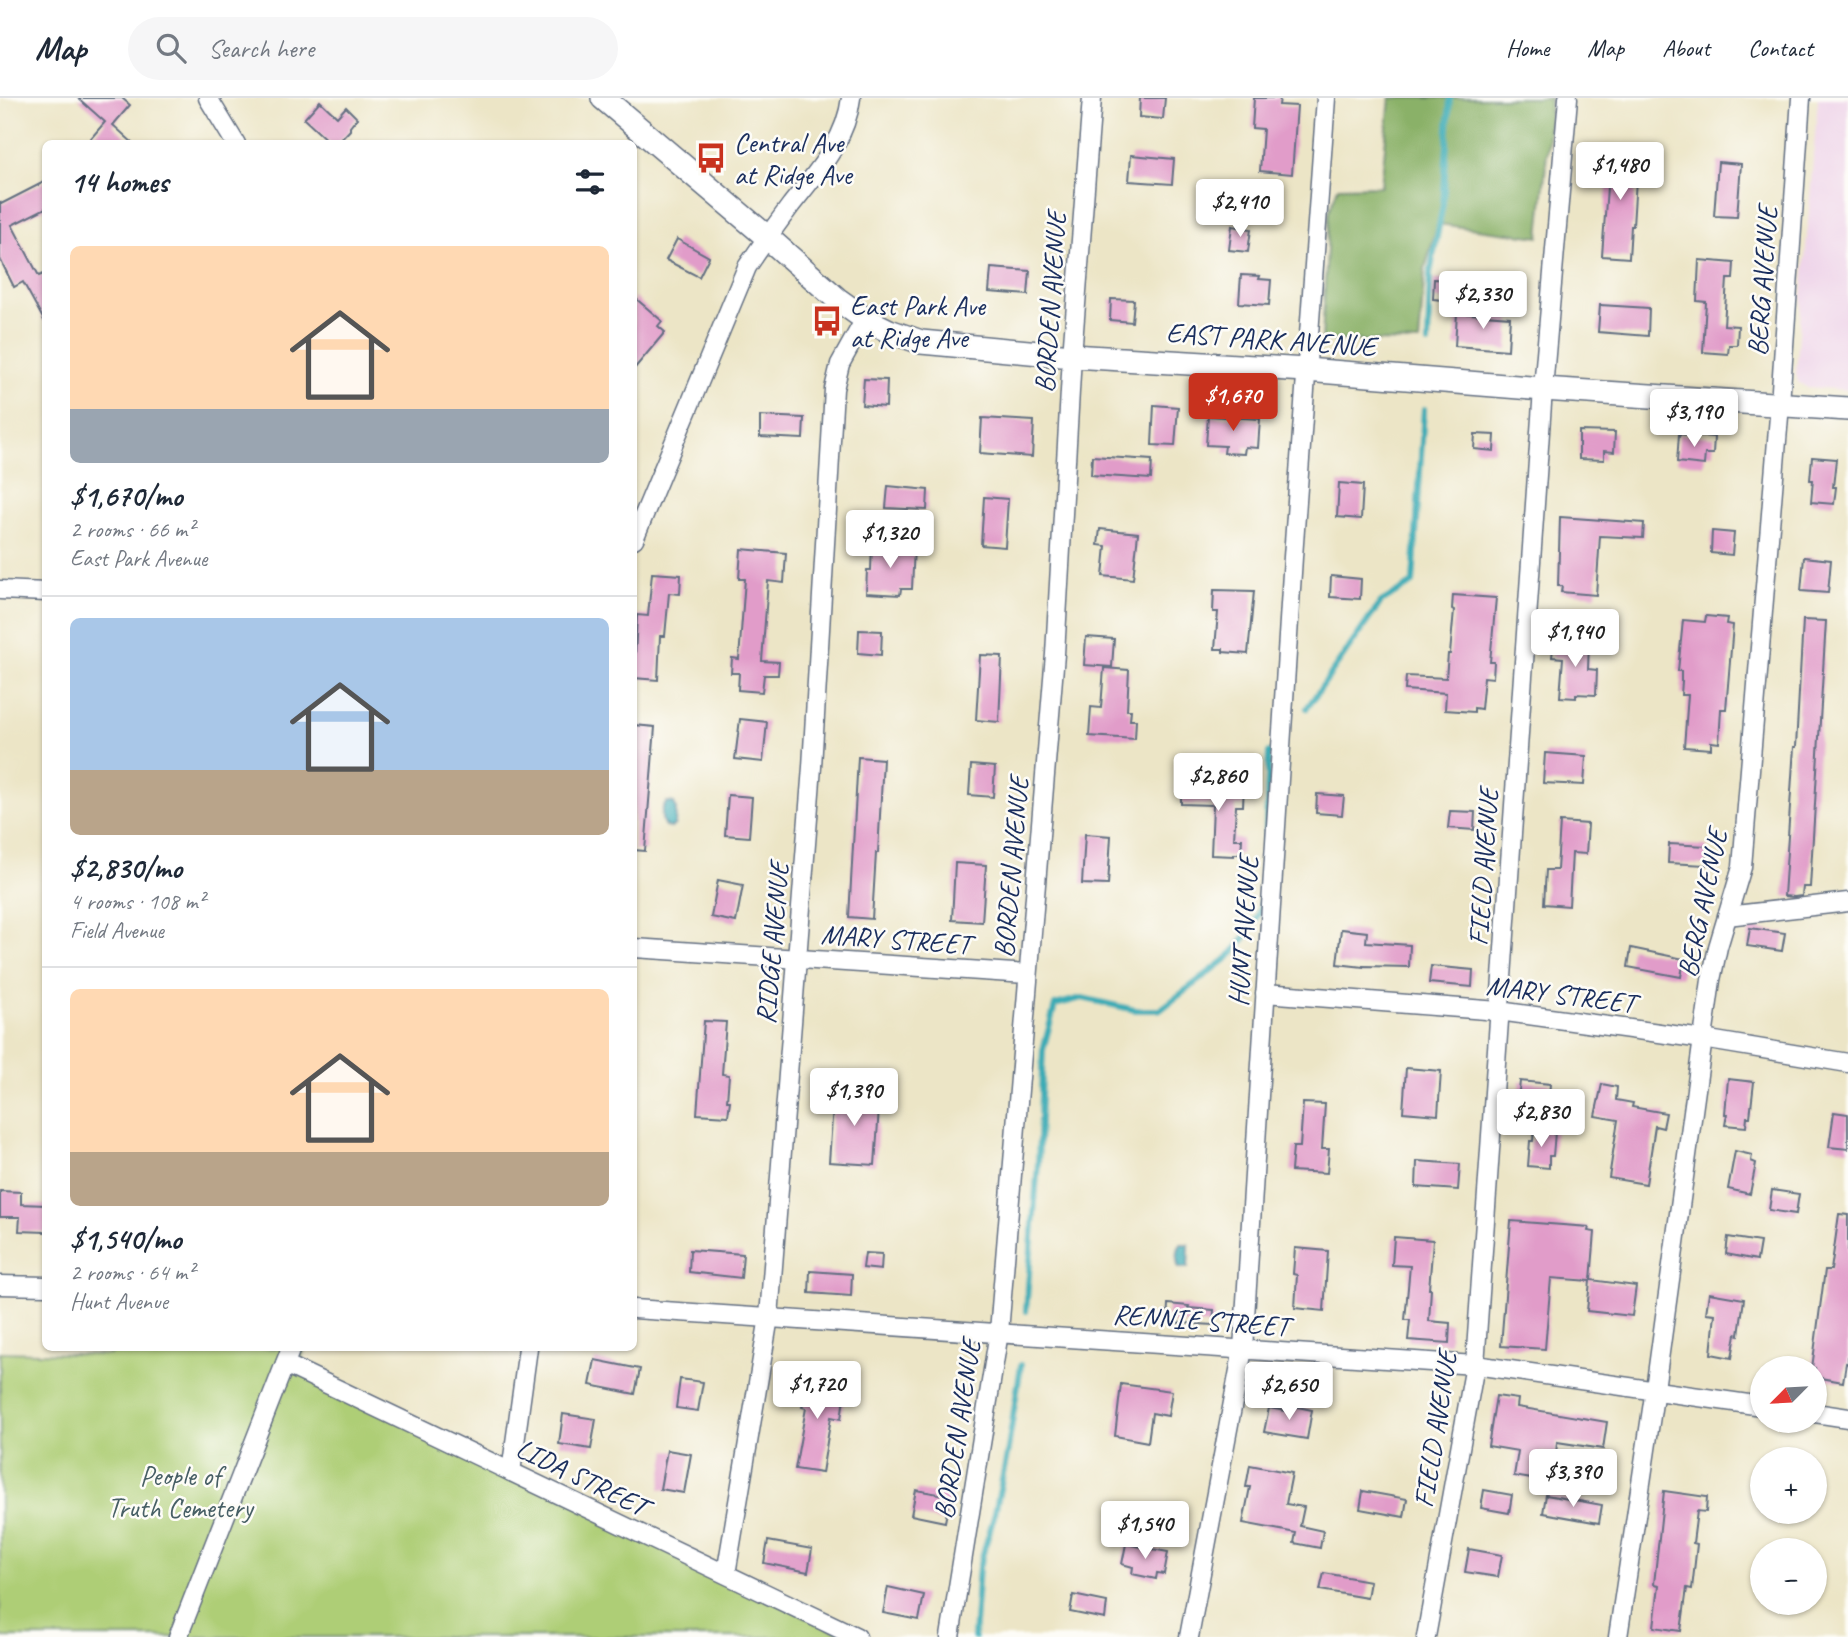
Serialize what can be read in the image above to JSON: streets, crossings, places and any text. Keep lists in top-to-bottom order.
{
  "streets": {
    "street": [
      "BERG AVENUE",
      "BORDEN AVENUE",
      "EAST PARK AVENUE",
      "FIELD AVENUE",
      "HUNT AVENUE",
      "MARY STREET",
      "RIDGE AVENUE",
      "RENNIE STREET",
      "LIDA STREET"
    ]
  },
  "crossings": [
    ["BERG AVENUE", "EAST PARK AVENUE"],
    ["BERG AVENUE", "MARY STREET"],
    ["BERG AVENUE", "RENNIE STREET"],
    ["BORDEN AVENUE", "EAST PARK AVENUE"],
    ["BORDEN AVENUE", "MARY STREET"],
    ["BORDEN AVENUE", "RENNIE STREET"],
    ["EAST PARK AVENUE", "FIELD AVENUE"],
    ["EAST PARK AVENUE", "HUNT AVENUE"],
    ["EAST PARK AVENUE", "RIDGE AVENUE"],
    ["FIELD AVENUE", "MARY STREET"],
    ["FIELD AVENUE", "RENNIE STREET"],
    ["HUNT AVENUE", "MARY STREET"],
    ["HUNT AVENUE", "RENNIE STREET"],
    ["MARY STREET", "RIDGE AVENUE"],
    ["RIDGE AVENUE", "RENNIE STREET"],
    ["RIDGE AVENUE", "LIDA STREET"]
  ],
  "parks": ["People of Truth Cemetery"],
  "places": {
    "bus stop": ["Central Ave at Ridge Ave", "East Park Ave at Ridge Ave"]
  },
  "north": "bottom left",
  "page": {
    "header": "Map",
    "search": "Search here",
    "nav": [
      "Home",
      "Map",
      "About",
      "Contact"
    ],
    "heading": "14 homes",
    "price": [
      "$1,480",
      "$2,410",
      "$2,330",
      "$1,670",
      "$3,190",
      "$1,320",
      "$1,940",
      "$2,860",
      "$1,390",
      "$2,830",
      "$1,720",
      "$2,650",
      "$3,390",
      "$1,540"
    ],
    "list": [
      {
        "name": "$1,670/mo",
        "note": "2 rooms · 66 m² · East Park Avenue"
      },
      {
        "name": "$2,830/mo",
        "note": "4 rooms · 108 m² · Field Avenue"
      },
      {
        "name": "$1,540/mo",
        "note": "2 rooms · 64 m² · Hunt Avenue"
      }
    ],
    "map_buttons": ["+", "−"]
  }
}
